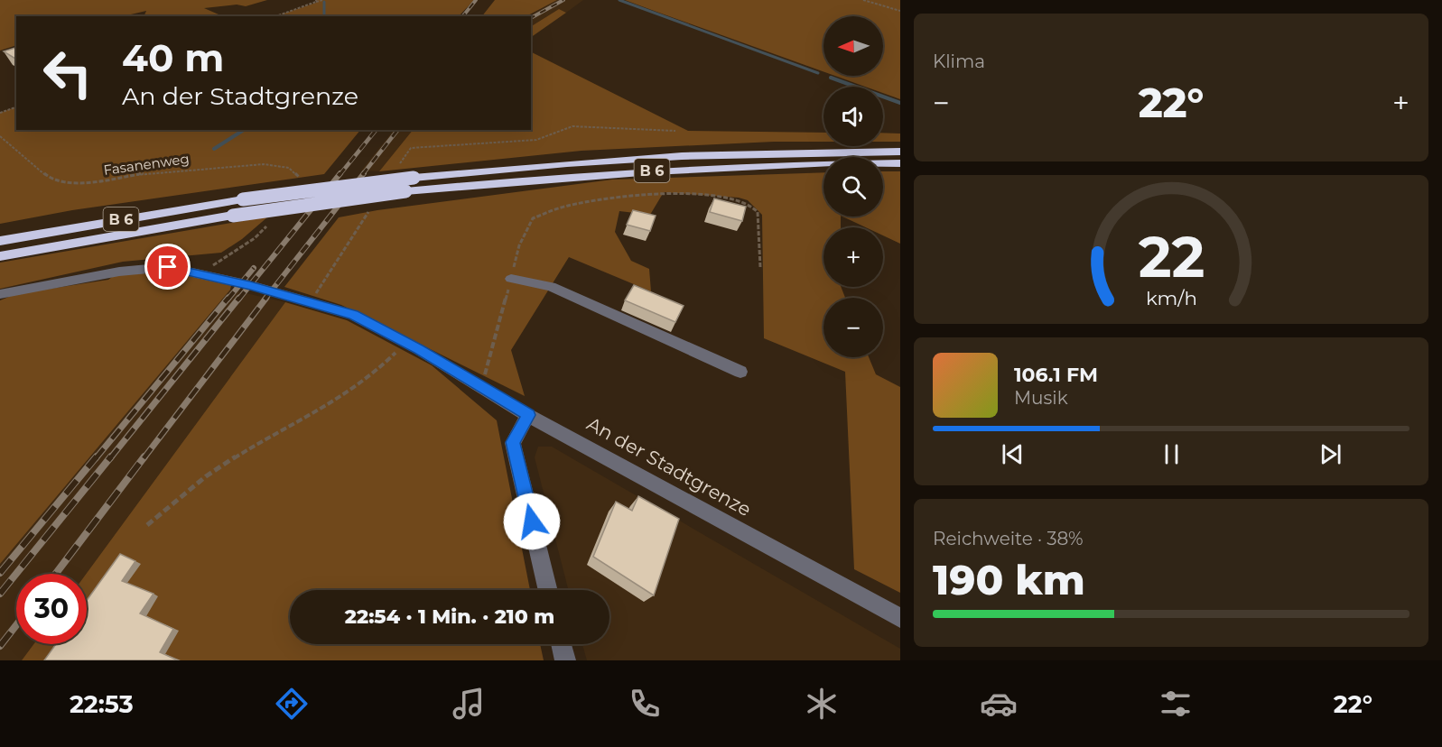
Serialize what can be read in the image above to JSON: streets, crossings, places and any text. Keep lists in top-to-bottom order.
{
  "streets": {
    "highway": ["B 6"],
    "street": ["An der Stadtgrenze"],
    "path": ["Fasanenweg"]
  },
  "north": "left",
  "page": {
    "tile": [
      "Klima",
      ["Reichweite · 38%", "190 km"]
    ],
    "map_buttons": ["+", "−"],
    "turn": ["40 m", "An der Stadtgrenze"],
    "heat": ["−", "22°", "+"],
    "song": ["106.1 FM", "Musik"],
    "limit": "30",
    "trip": "22:54 · 1 Min. · 210 m",
    "tabs": ["22:53", "22°"],
    "gauge": ["22", "km/h"]
  }
}
